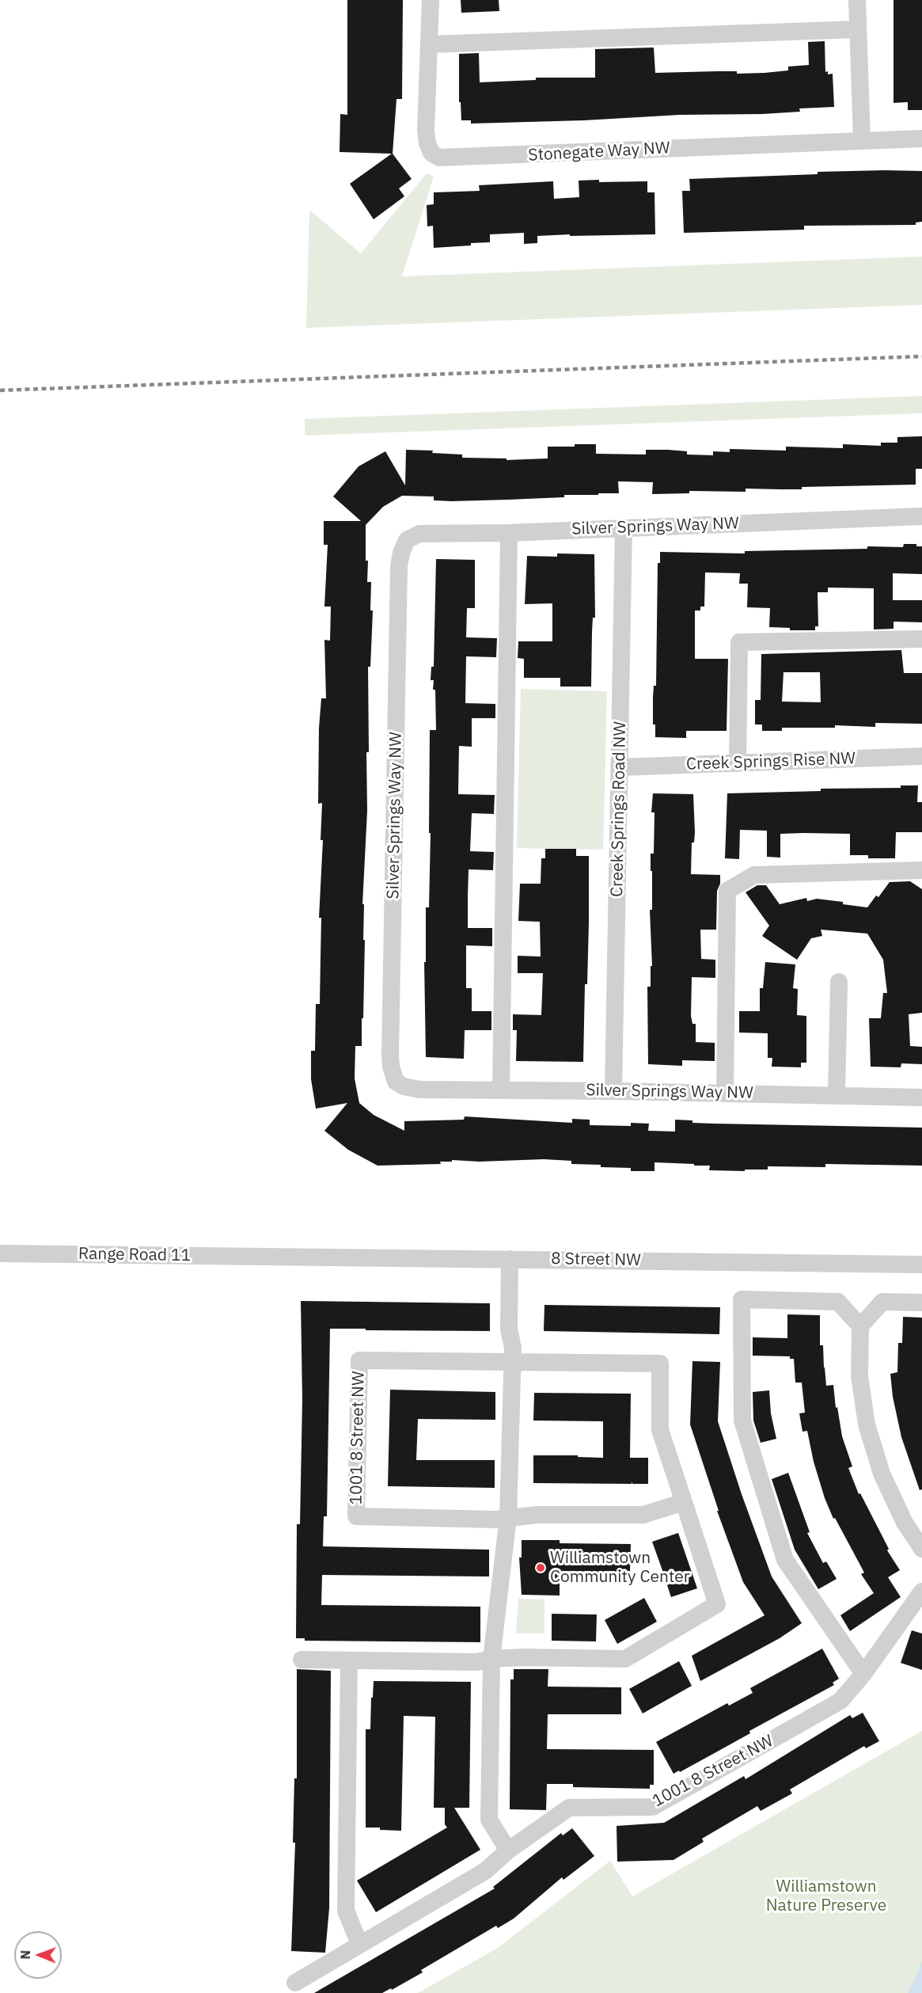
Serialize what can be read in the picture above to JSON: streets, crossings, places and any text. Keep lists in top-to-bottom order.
{
  "streets": {
    "street": [
      "Stonegate Way NW",
      "Silver Springs Way NW",
      "Creek Springs Rise NW",
      "Creek Springs Road NW",
      "Range Road 11",
      "8 Street NW",
      "1001 8 Street NW"
    ]
  },
  "crossings": [
    ["Silver Springs Way NW", "Creek Springs Road NW"],
    ["Creek Springs Rise NW", "Creek Springs Road NW"],
    ["Range Road 11", "8 Street NW"]
  ],
  "parks": ["Williamstown Nature Preserve"],
  "places": ["Williamstown Community Center"],
  "north": "left"
}
